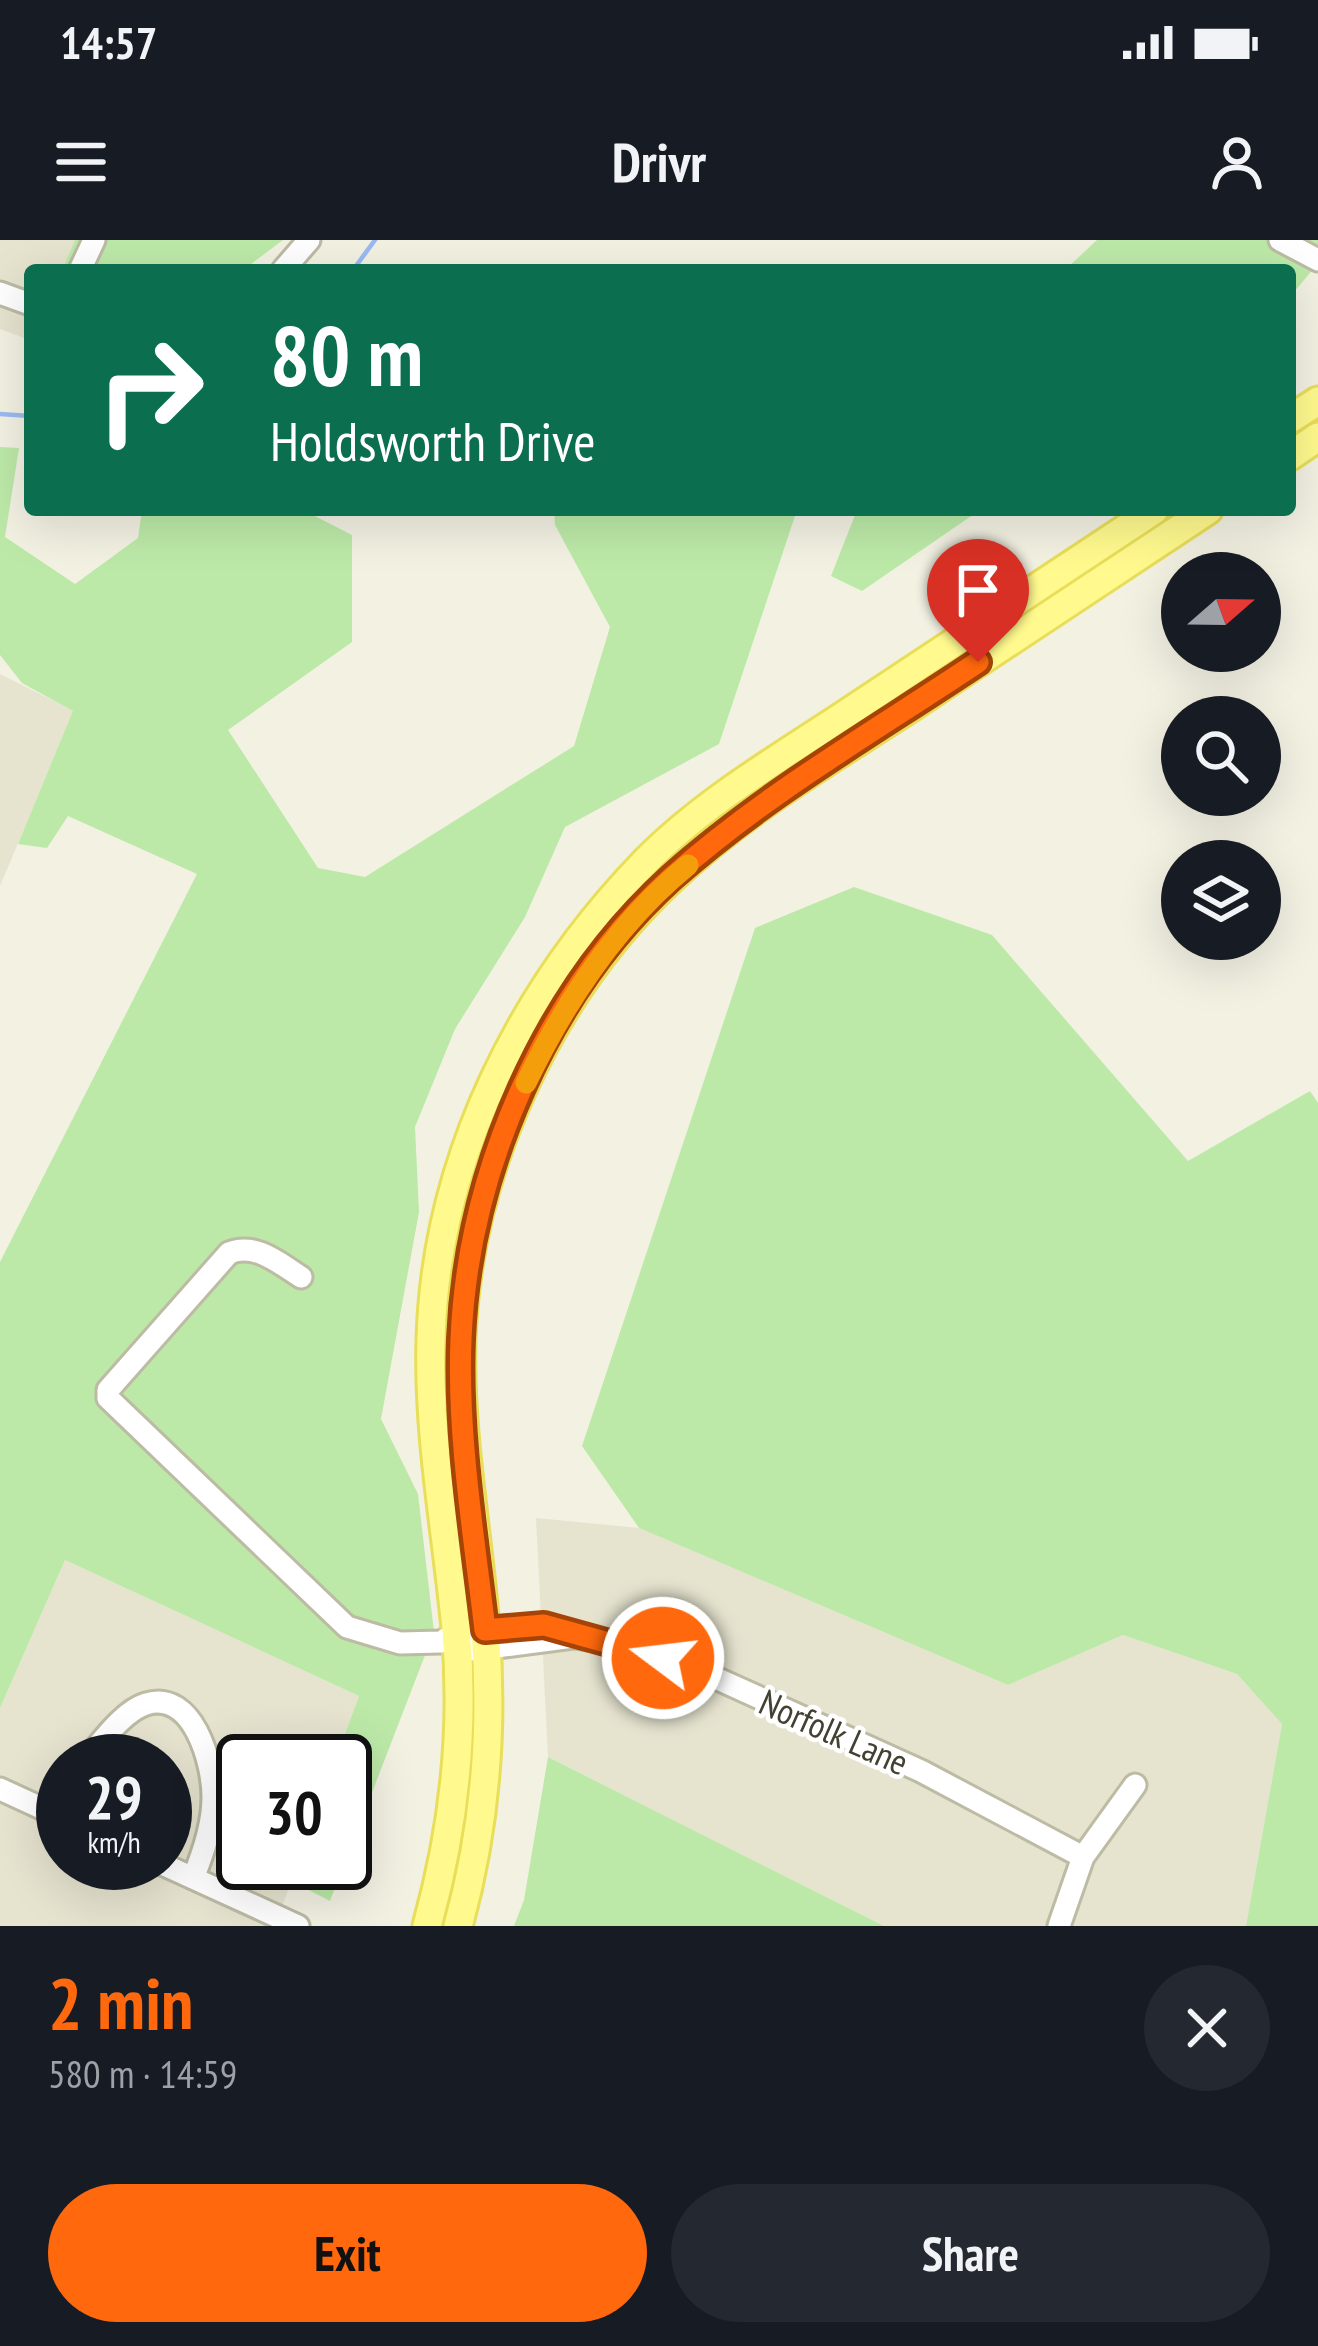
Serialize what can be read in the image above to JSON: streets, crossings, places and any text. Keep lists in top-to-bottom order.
{
  "streets": {
    "street": ["Norfolk Lane"]
  },
  "north": "right",
  "page": {
    "status": "14:57",
    "header": "Drivr",
    "turn": ["80 m", "Holdsworth Drive"],
    "speed": "29 km/h",
    "limit": "30",
    "heading": ["2 min", "580 m · 14:59"],
    "buttons": ["Exit", "Share"]
  }
}
